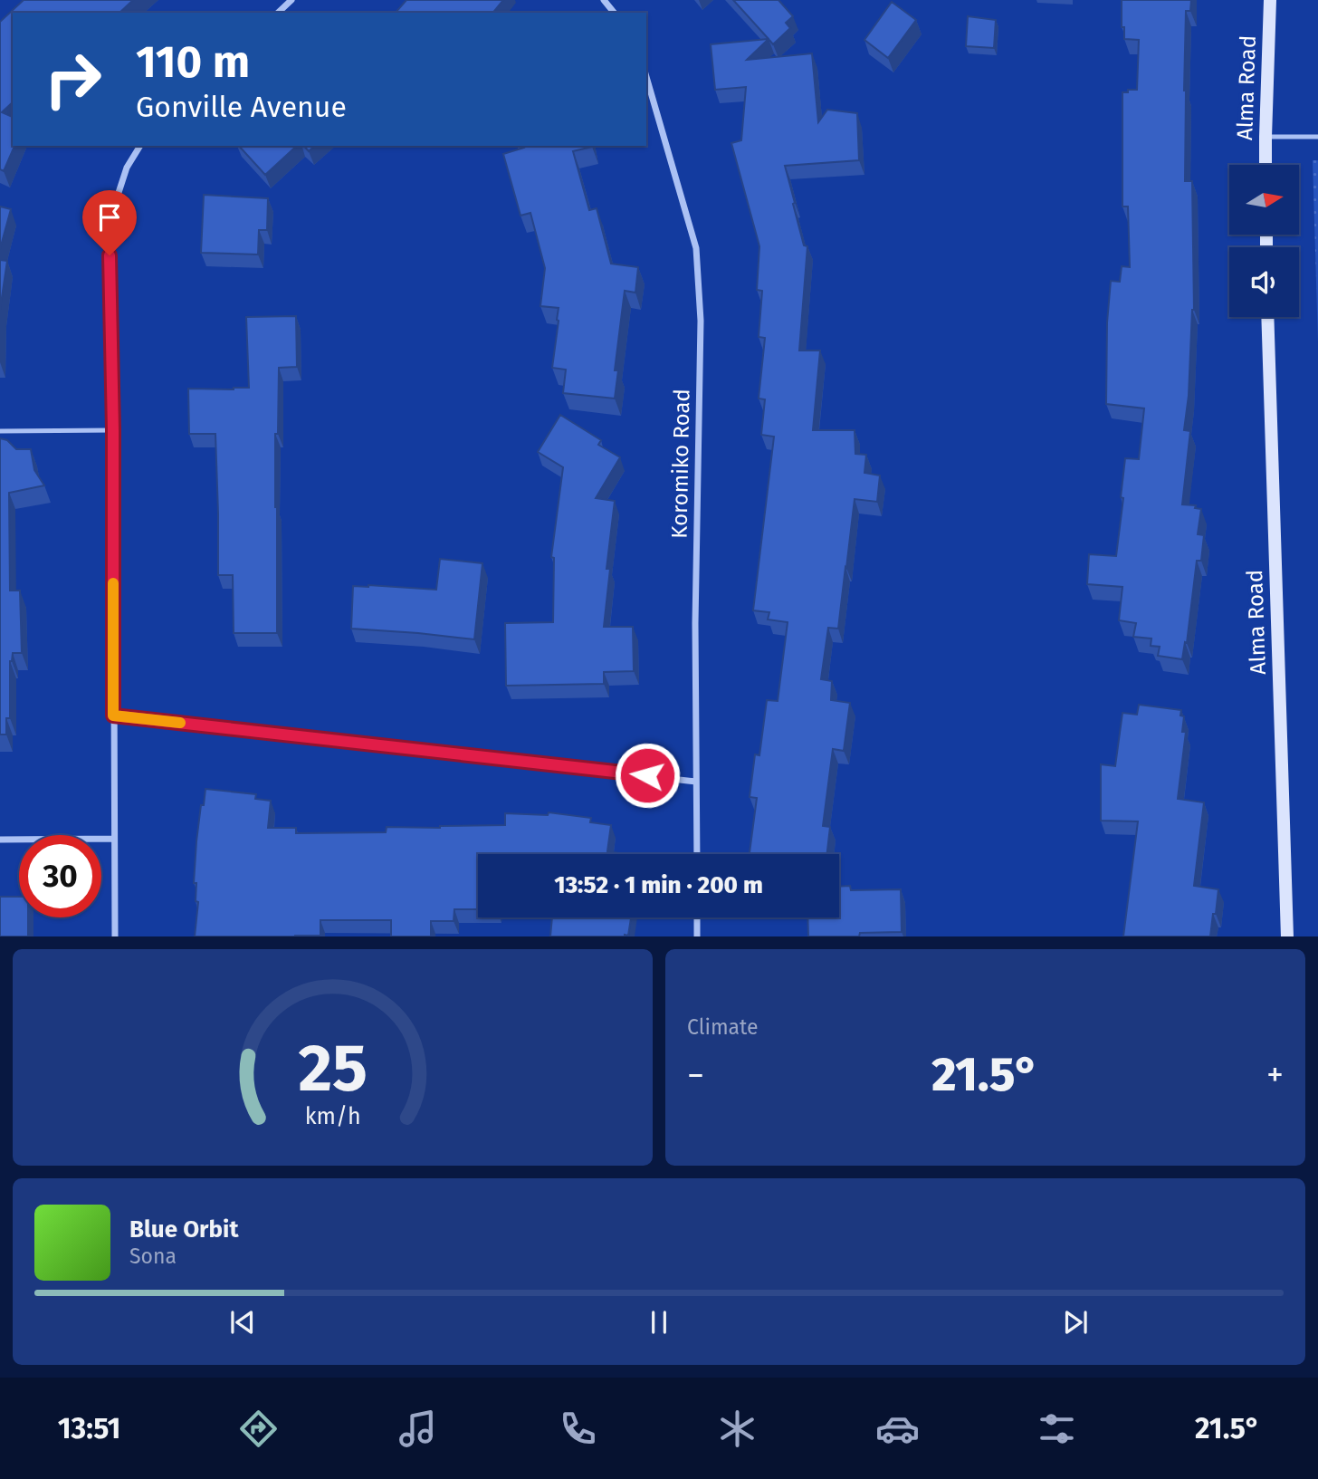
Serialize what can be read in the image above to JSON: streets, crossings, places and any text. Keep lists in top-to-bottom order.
{
  "streets": {
    "street": ["Alma Road", "Koromiko Road"]
  },
  "north": "right",
  "page": {
    "turn": ["110 m", "Gonville Avenue"],
    "limit": "30",
    "trip": "13:52 · 1 min · 200 m",
    "tile": "Climate",
    "heat": ["−", "21.5°", "+"],
    "song": ["Blue Orbit", "Sona"],
    "tabs": ["13:51", "21.5°"],
    "gauge": ["25", "km/h"]
  }
}
